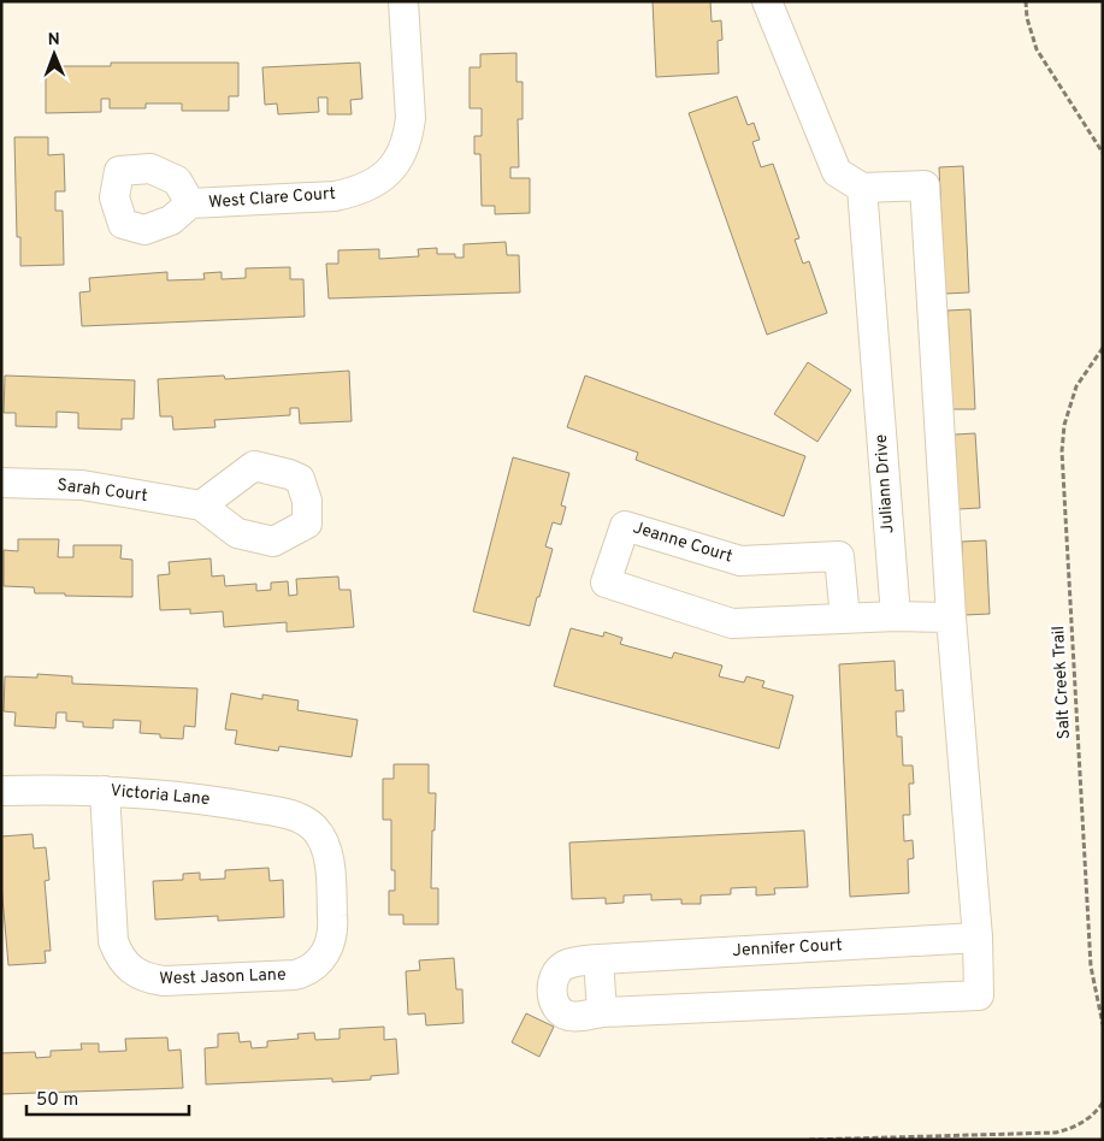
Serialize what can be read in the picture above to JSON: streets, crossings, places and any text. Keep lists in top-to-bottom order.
{
  "streets": {
    "street": [
      "West Clare Court",
      "Juliann Drive",
      "Sarah Court",
      "Jeanne Court",
      "Victoria Lane",
      "Jennifer Court",
      "West Jason Lane"
    ],
    "path": ["Salt Creek Trail"]
  },
  "crossings": [
    ["Juliann Drive", "Jeanne Court"],
    ["Victoria Lane", "West Jason Lane"]
  ],
  "scale_bar": "50 m",
  "north": "top"
}
